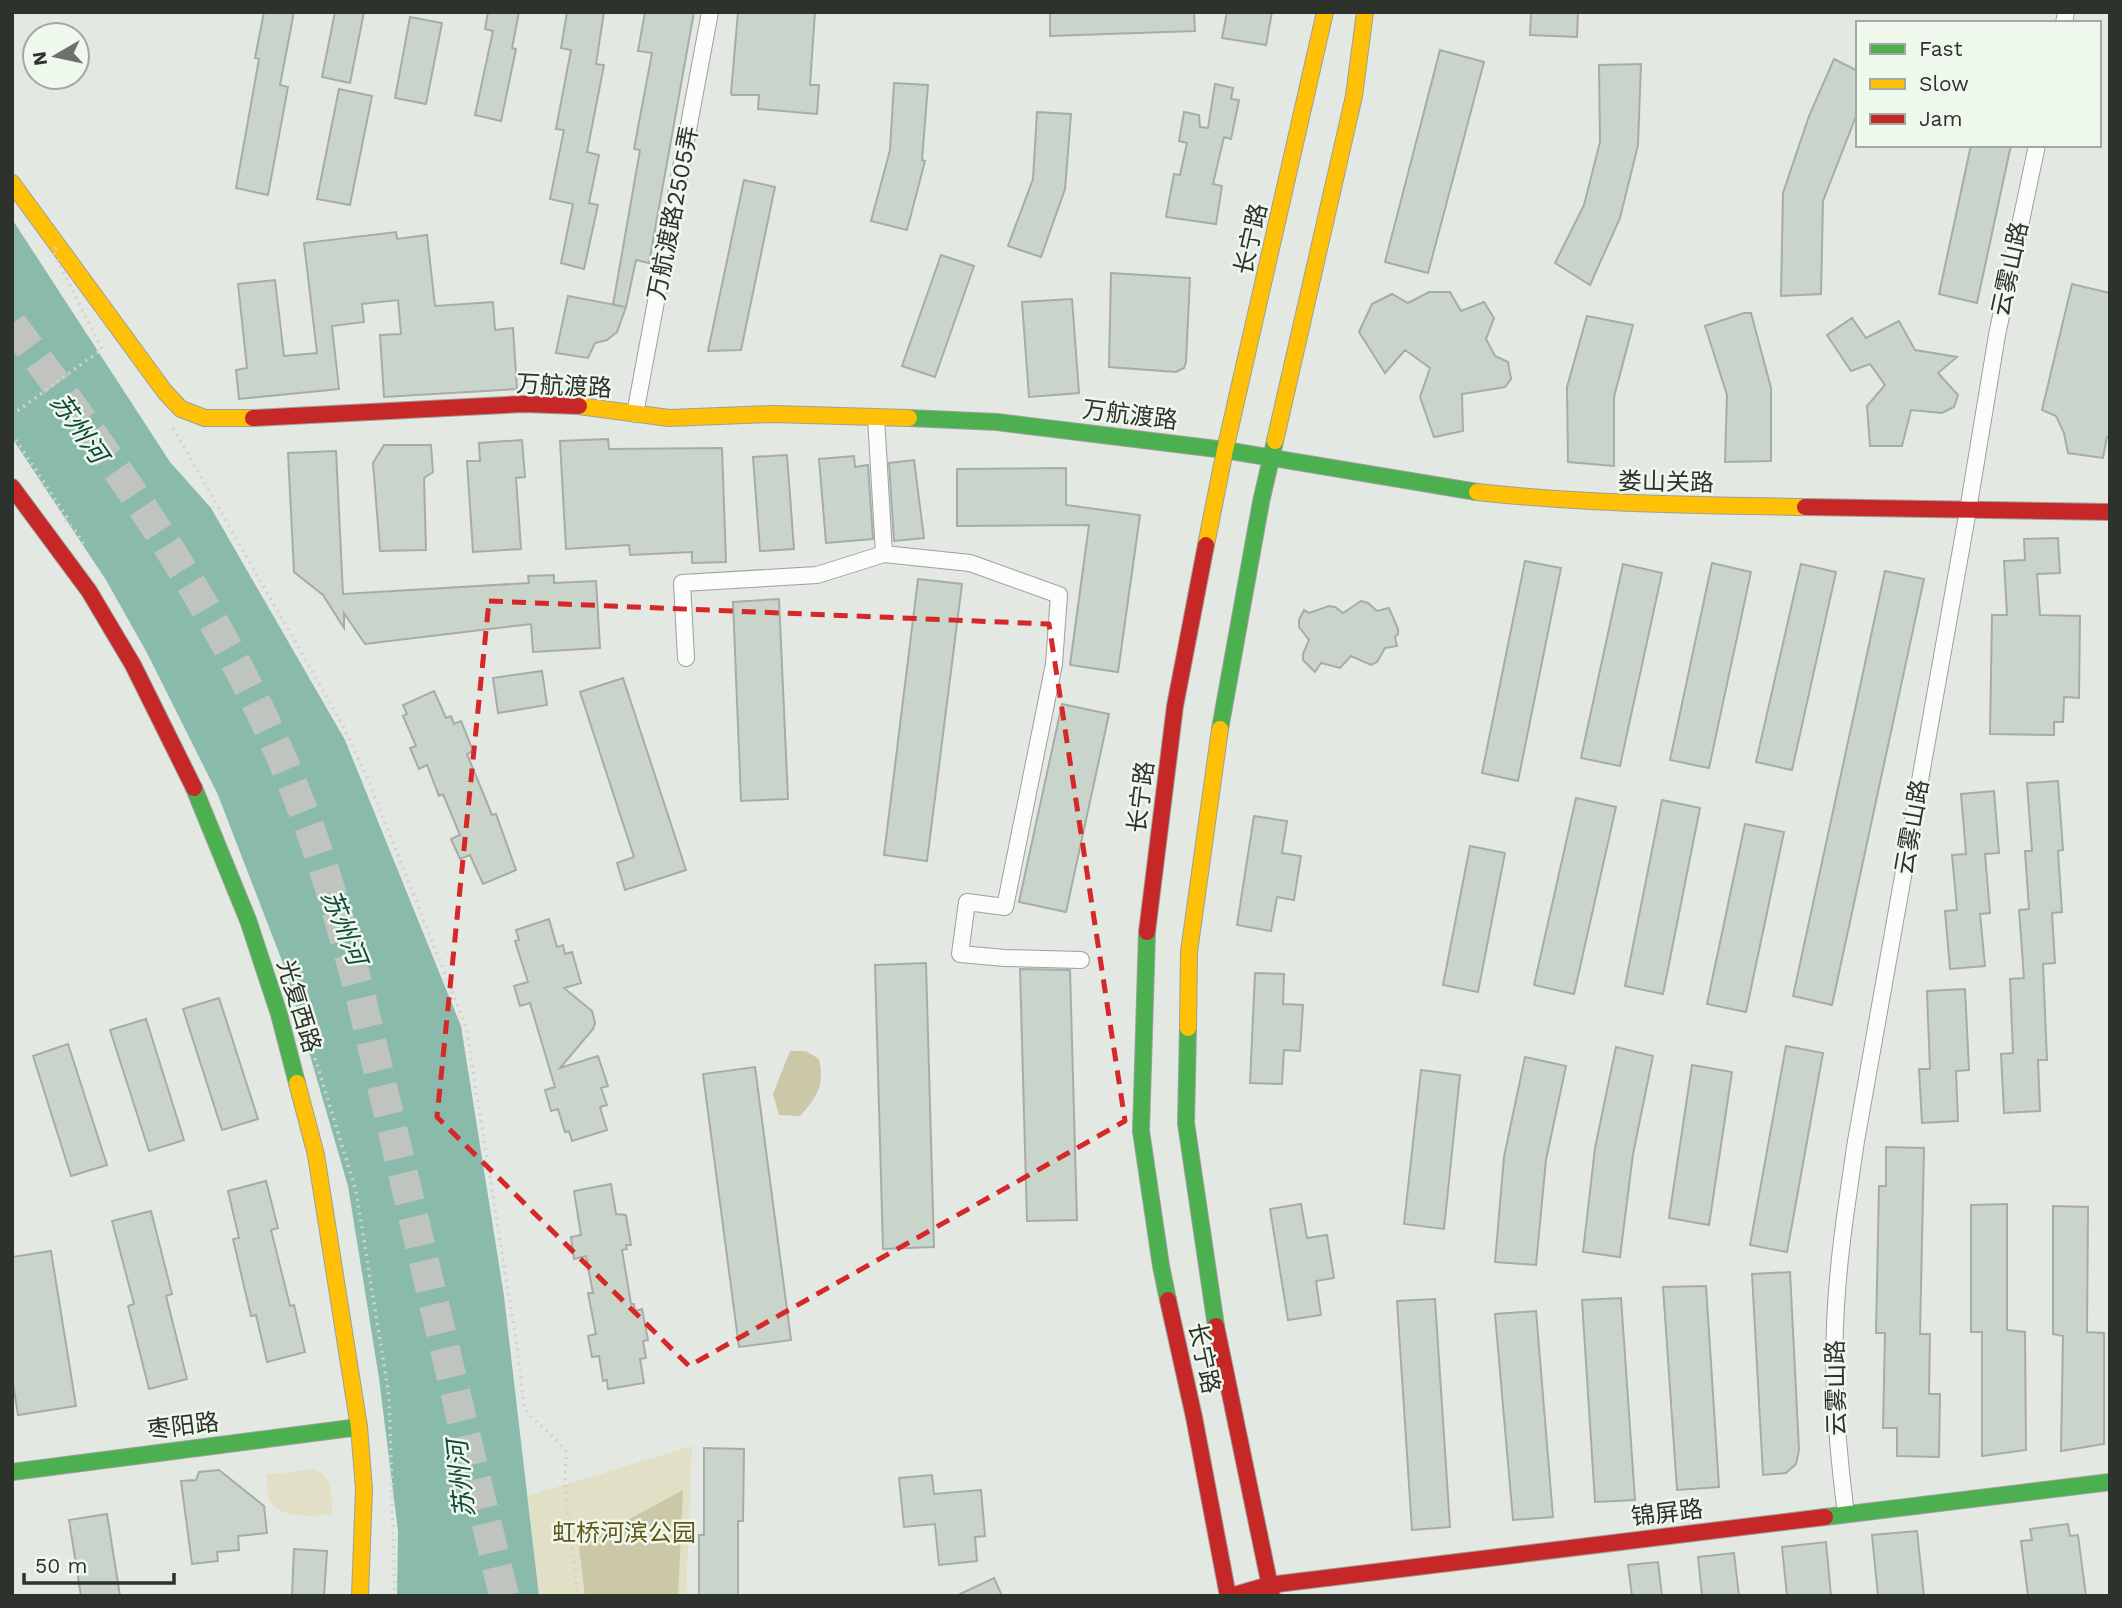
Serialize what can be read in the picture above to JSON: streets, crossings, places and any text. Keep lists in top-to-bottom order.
{
  "streets": {
    "street": [
      "万航渡路2505弄",
      "长宁路",
      "云雾山路",
      "万航渡路",
      "娄山关路",
      "光复西路",
      "枣阳路",
      "锦屏路"
    ]
  },
  "crossings": [
    ["万航渡路2505弄", "万航渡路"],
    ["长宁路", "万航渡路"],
    ["长宁路", "娄山关路"],
    ["长宁路", "锦屏路"],
    ["云雾山路", "娄山关路"],
    ["云雾山路", "锦屏路"],
    ["万航渡路", "娄山关路"],
    ["光复西路", "枣阳路"]
  ],
  "water": ["苏州河"],
  "parks": ["虹桥河滨公园"],
  "legend": ["Fast", "Slow", "Jam"],
  "scale_bar": "50 m",
  "north": "left"
}
